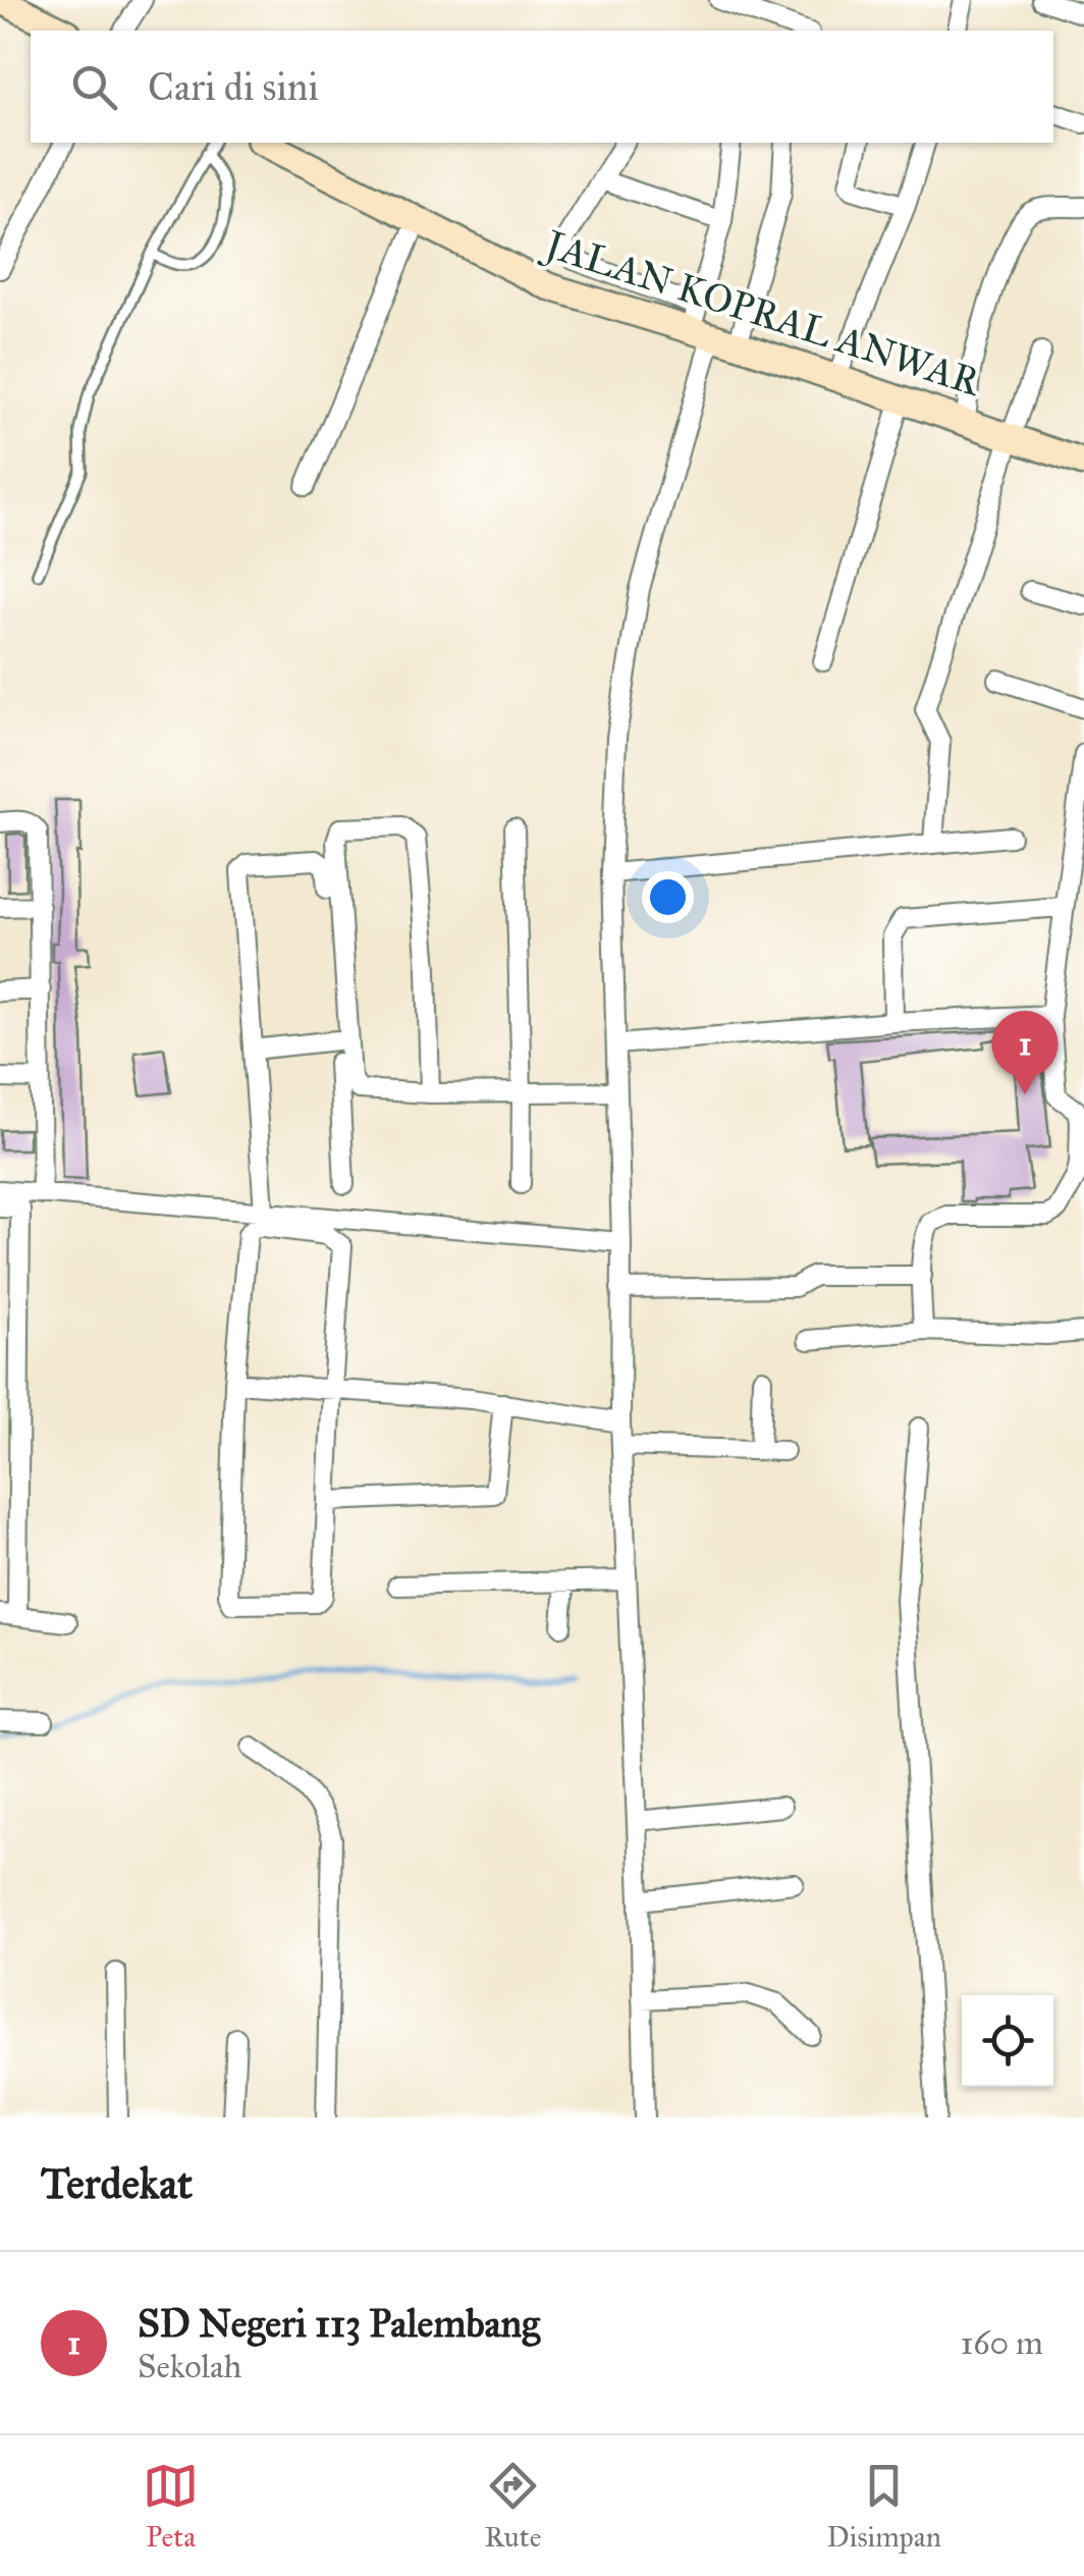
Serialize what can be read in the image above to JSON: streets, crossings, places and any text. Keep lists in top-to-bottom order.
{
  "streets": {
    "street": ["JALAN KOPRAL ANWAR"]
  },
  "page": {
    "search": "Cari di sini",
    "pins": "1",
    "heading": "Terdekat",
    "list": [
      {
        "mark": "1",
        "name": "SD Negeri 113 Palembang",
        "note": "Sekolah",
        "value": "160 m"
      }
    ],
    "nav": ["Peta", "Rute", "Disimpan"]
  }
}
